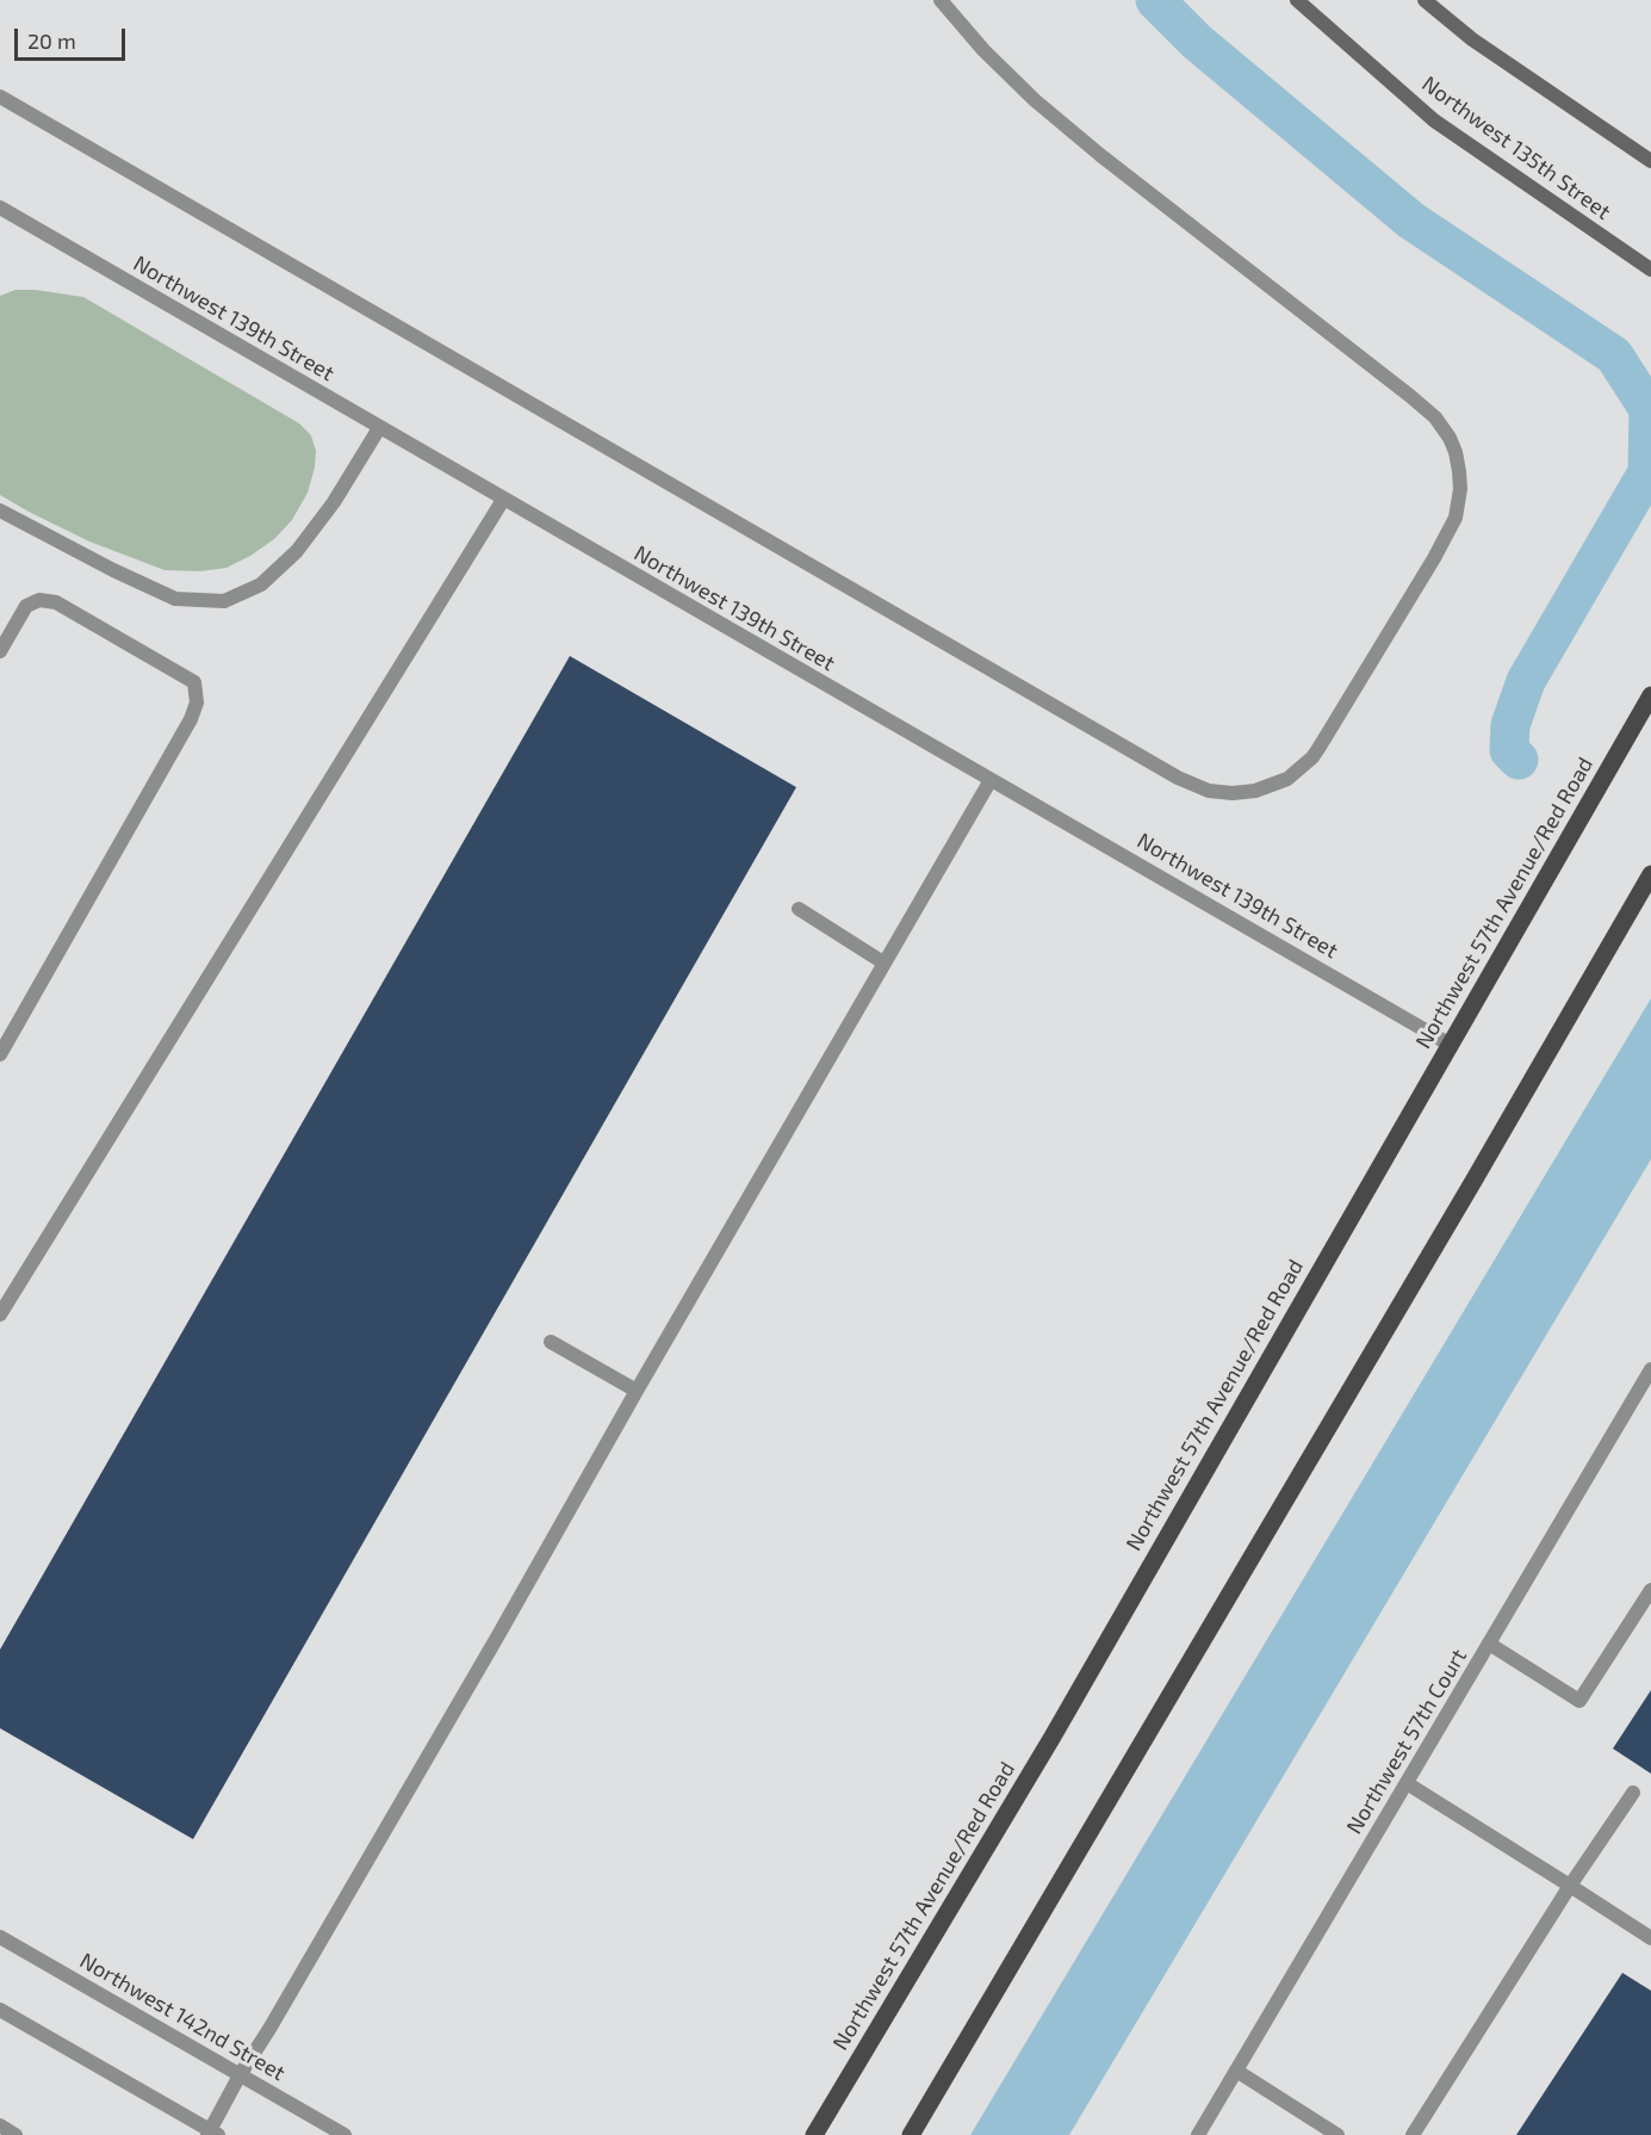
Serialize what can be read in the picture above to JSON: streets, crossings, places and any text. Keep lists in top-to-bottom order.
{
  "streets": {
    "main road": ["Northwest 135th Street", "Northwest 57th Avenue/Red Road"],
    "street": ["Northwest 139th Street", "Northwest 57th Court", "Northwest 142nd Street"]
  },
  "crossings": [
    ["Northwest 139th Street", "Northwest 57th Avenue/Red Road"]
  ],
  "scale_bar": "20 m"
}
